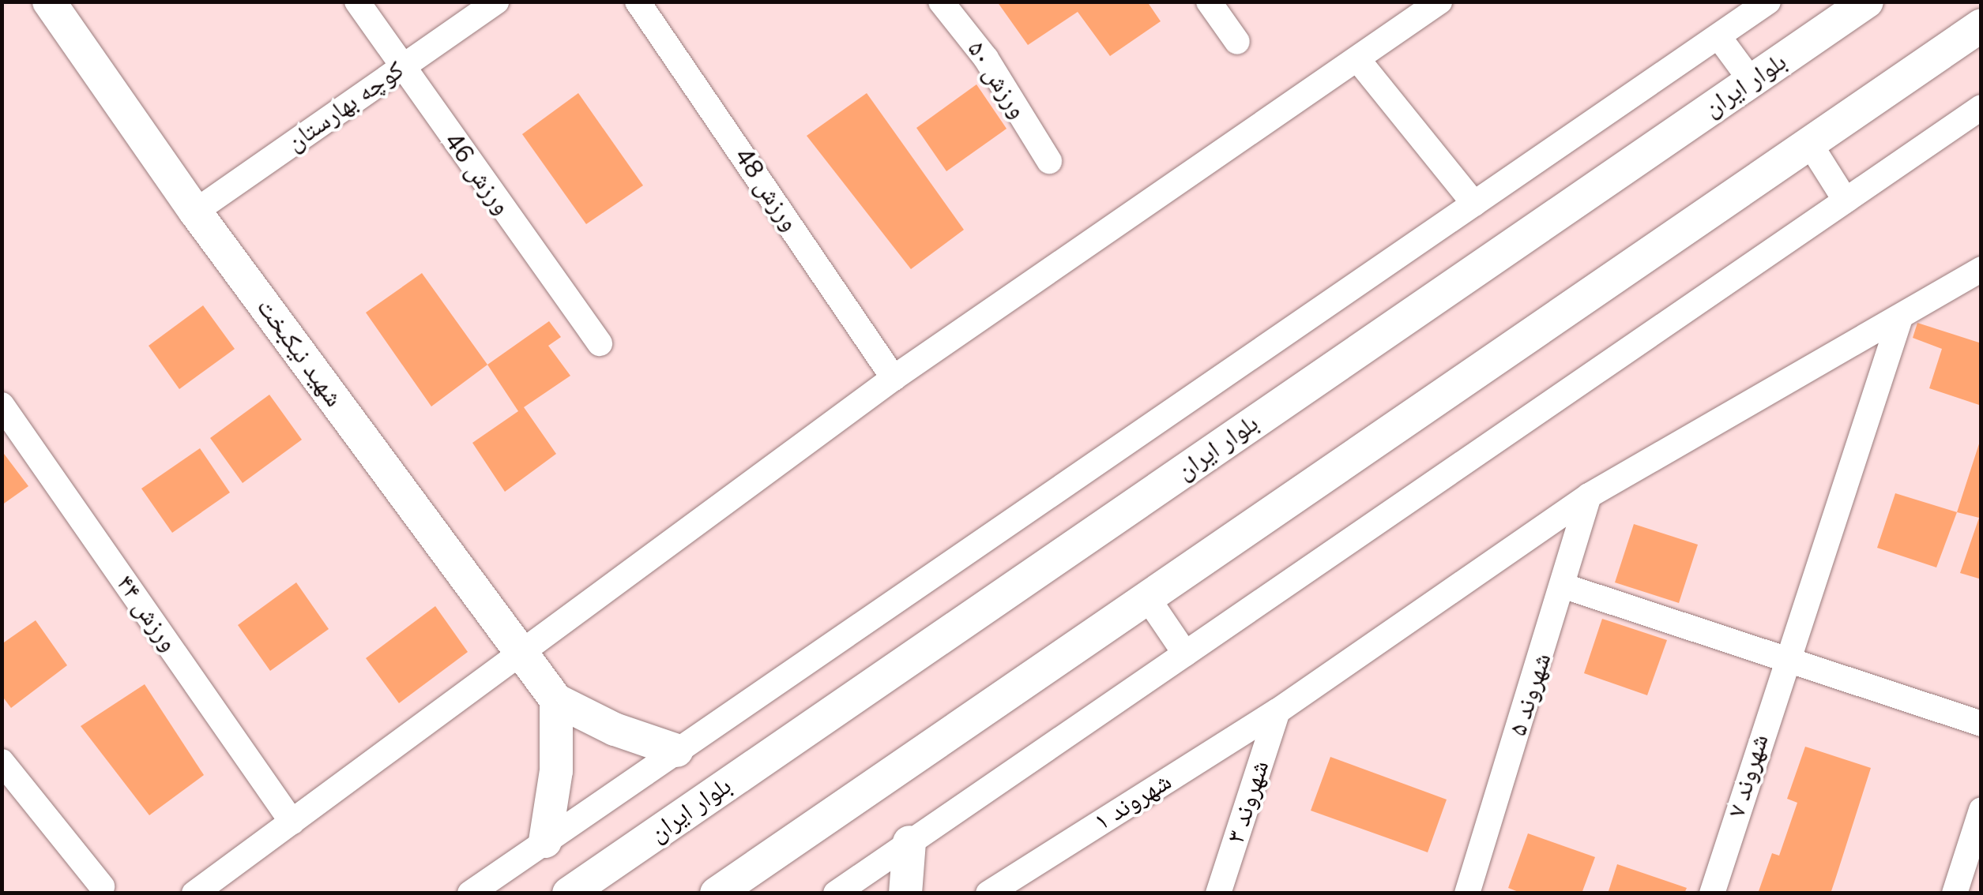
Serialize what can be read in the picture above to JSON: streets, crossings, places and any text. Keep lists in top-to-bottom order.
{
  "streets": {
    "street": [
      "ورزش ۵٠",
      "بلوار ایران",
      "کوچه بهارستان",
      "ورزش 46",
      "ورزش 48",
      "شهید نیکبخت",
      "ورزش ۴۴",
      "شهروند ۵",
      "شهروند ۷",
      "شهروند ۱",
      "شهروند ۳"
    ]
  },
  "crossings": [
    ["کوچه بهارستان", "ورزش 46"],
    ["کوچه بهارستان", "شهید نیکبخت"],
    ["شهروند ۵", "شهروند ۱"],
    ["شهروند ۷", "شهروند ۱"],
    ["شهروند ۱", "شهروند ۳"]
  ]
}
